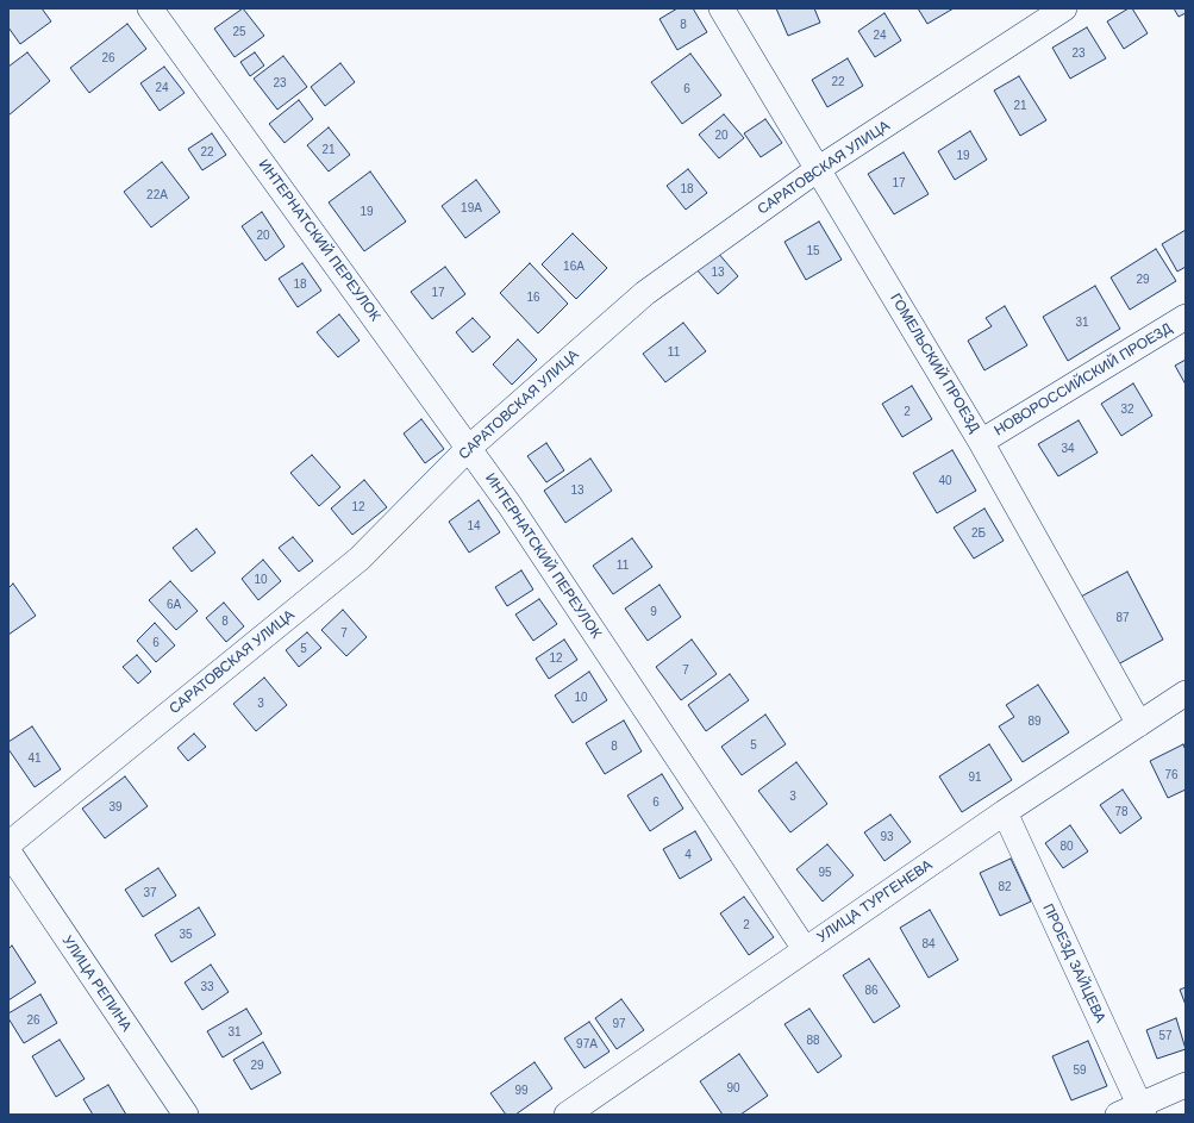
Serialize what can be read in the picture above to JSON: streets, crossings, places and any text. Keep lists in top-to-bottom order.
{
  "streets": {
    "street": [
      "САРАТОВСКАЯ УЛИЦА",
      "ИНТЕРНАТСКИЙ ПЕРЕУЛОК",
      "ГОМЕЛЬСКИЙ ПРОЕЗД",
      "НОВОРОССИЙСКИЙ ПРОЕЗД",
      "УЛИЦА ТУРГЕНЕВА",
      "ПРОЕЗД ЗАЙЦЕВА",
      "УЛИЦА РЕПИНА"
    ]
  },
  "crossings": [
    ["САРАТОВСКАЯ УЛИЦА", "ИНТЕРНАТСКИЙ ПЕРЕУЛОК"],
    ["САРАТОВСКАЯ УЛИЦА", "ГОМЕЛЬСКИЙ ПРОЕЗД"],
    ["ИНТЕРНАТСКИЙ ПЕРЕУЛОК", "УЛИЦА ТУРГЕНЕВА"],
    ["ГОМЕЛЬСКИЙ ПРОЕЗД", "НОВОРОССИЙСКИЙ ПРОЕЗД"],
    ["ГОМЕЛЬСКИЙ ПРОЕЗД", "УЛИЦА ТУРГЕНЕВА"],
    ["УЛИЦА ТУРГЕНЕВА", "ПРОЕЗД ЗАЙЦЕВА"]
  ],
  "house_numbers": [
    "8",
    "25",
    "24",
    "23",
    "26",
    "22",
    "23",
    "24",
    "6",
    "21",
    "20",
    "21",
    "22",
    "19",
    "17",
    "18",
    "22А",
    "19А",
    "19",
    "20",
    "15",
    "16А",
    "13",
    "29",
    "18",
    "17",
    "16",
    "31",
    "11",
    "32",
    "2",
    "34",
    "40",
    "13",
    "12",
    "14",
    "2Б",
    "11",
    "10",
    "6А",
    "9",
    "87",
    "8",
    "7",
    "6",
    "5",
    "12",
    "7",
    "10",
    "3",
    "89",
    "5",
    "8",
    "41",
    "76",
    "91",
    "3",
    "6",
    "39",
    "78",
    "93",
    "80",
    "4",
    "95",
    "82",
    "37",
    "2",
    "35",
    "84",
    "33",
    "86",
    "26",
    "97",
    "31",
    "57",
    "88",
    "97А",
    "29",
    "59",
    "90",
    "99"
  ]
}
